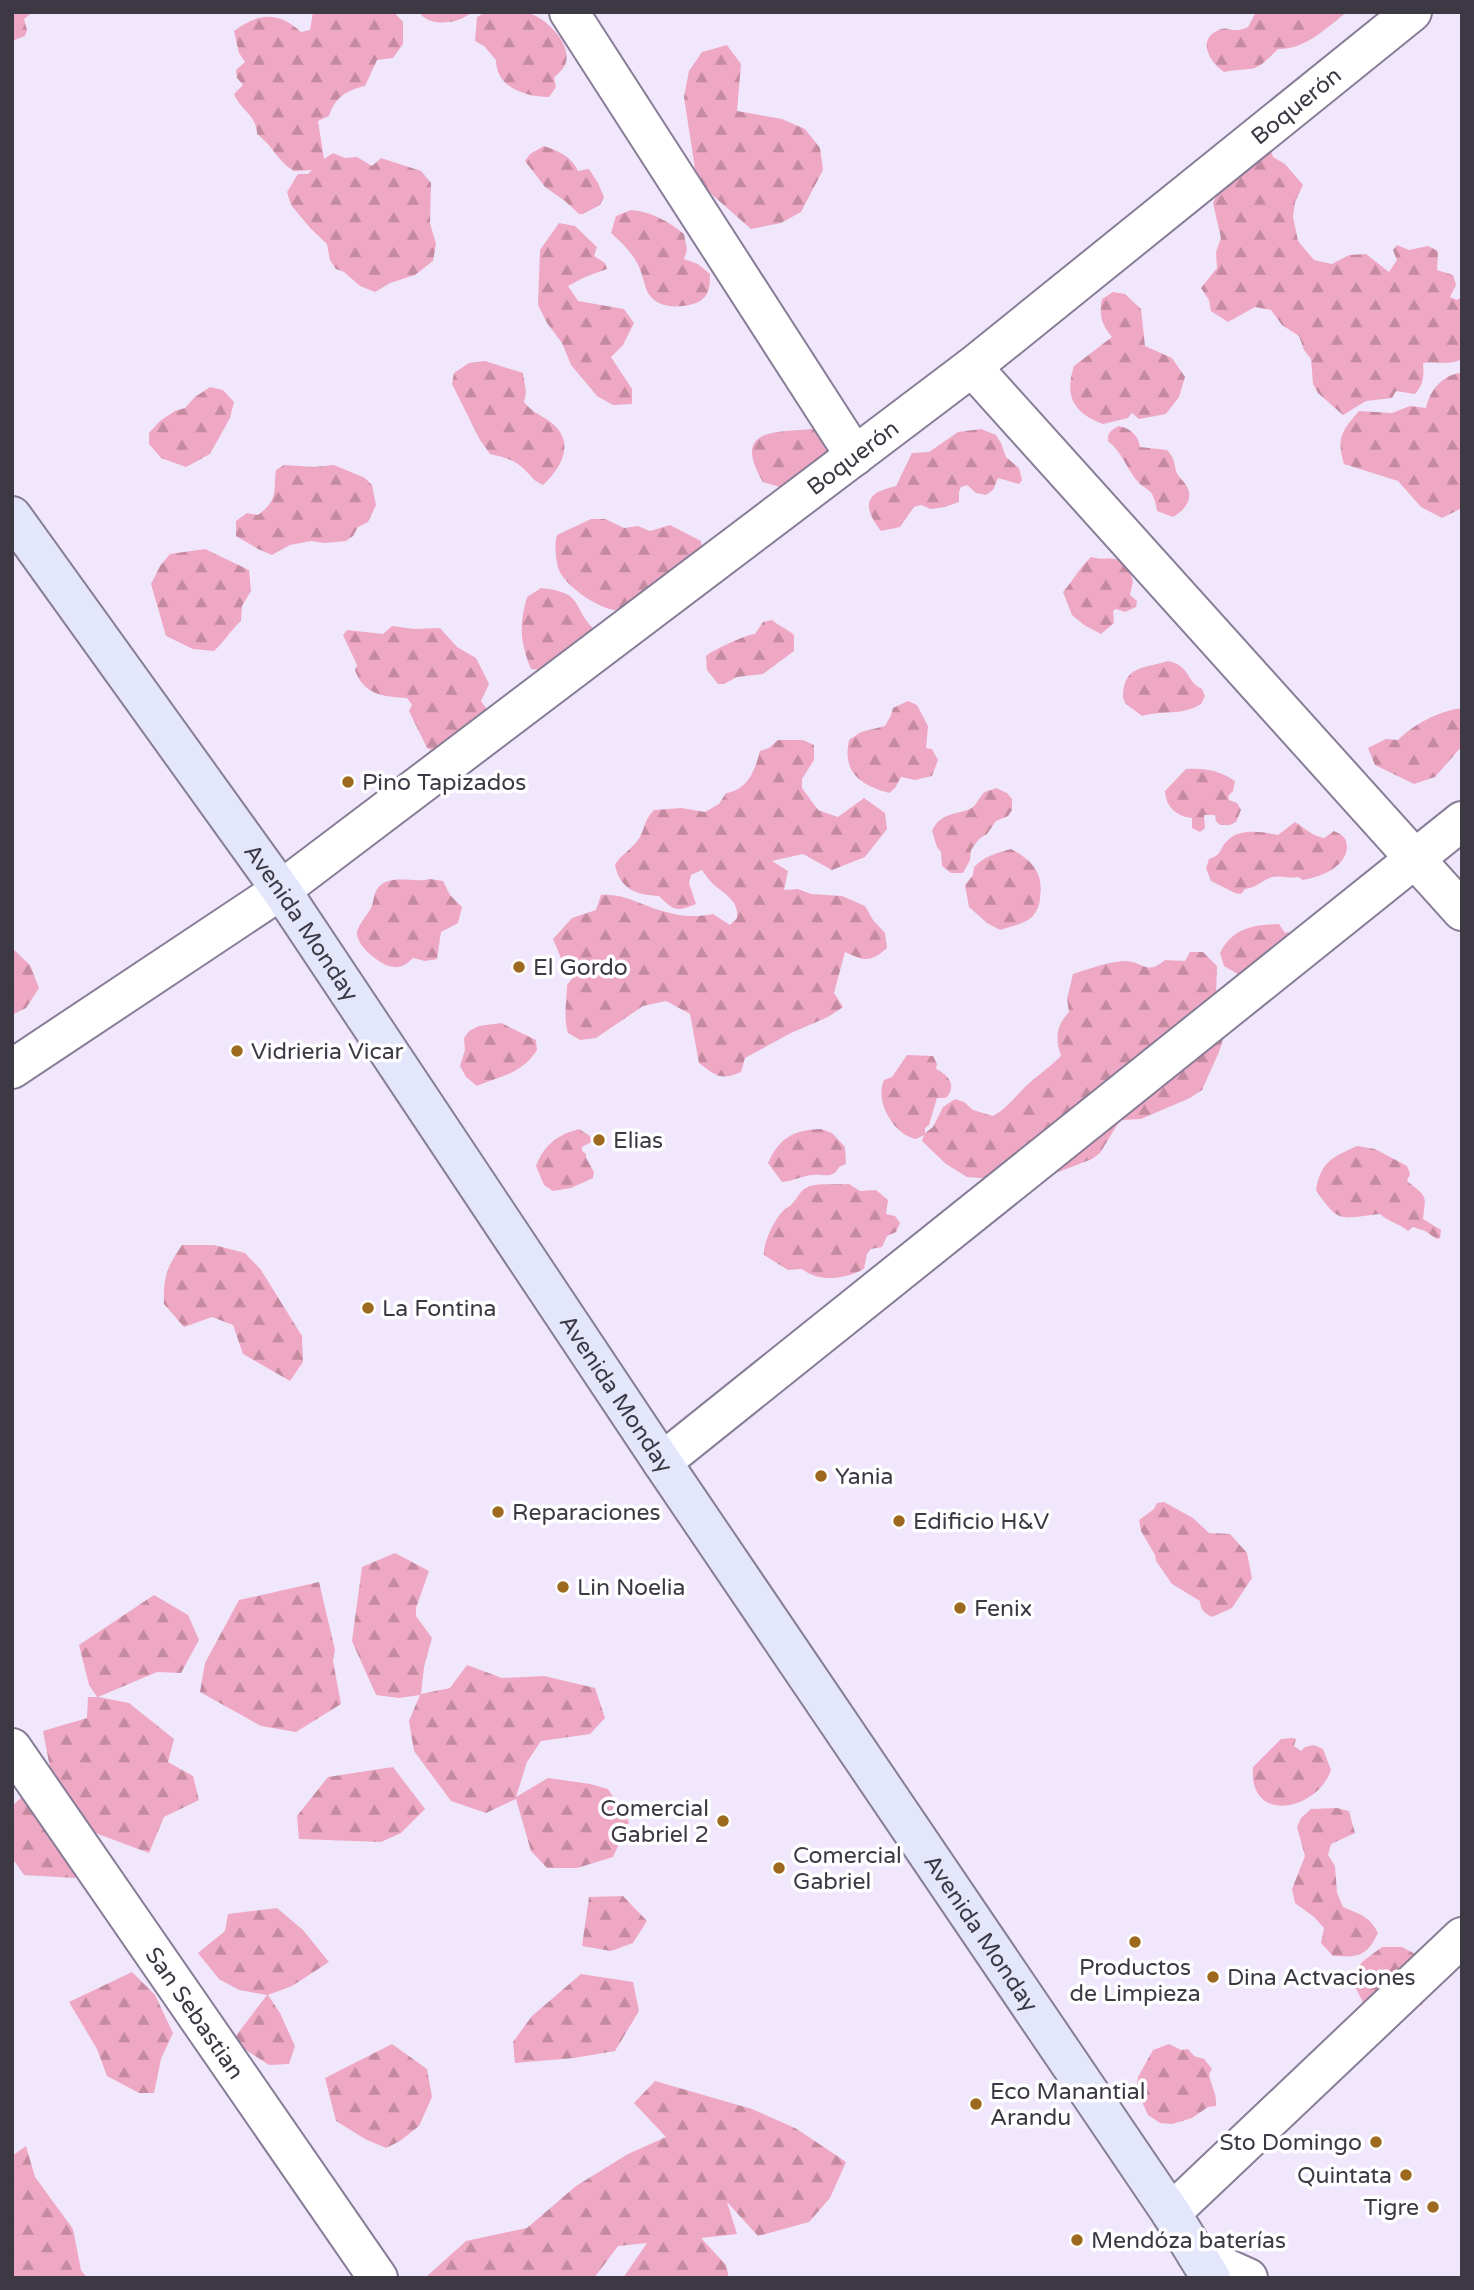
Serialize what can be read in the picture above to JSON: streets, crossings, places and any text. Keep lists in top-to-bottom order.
{
  "streets": {
    "main road": ["Avenida Monday"],
    "street": ["Boquerón", "San Sebastian"]
  },
  "crossings": [
    ["Boquerón", "Avenida Monday"]
  ],
  "places": [
    "Pino Tapizados",
    "El Gordo",
    "Vidrieria Vicar",
    "Elias",
    "La Fontina",
    "Yania",
    "Reparaciones",
    "Edificio H&V",
    "Lin Noelia",
    "Fenix",
    "Comercial Gabriel 2",
    "Comercial Gabriel",
    "Productos de Limpieza",
    "Dina Actvaciones",
    "Eco Manantial Arandu",
    "Sto Domingo",
    "Quintata",
    "Tigre",
    "Mendóza baterías"
  ]
}
